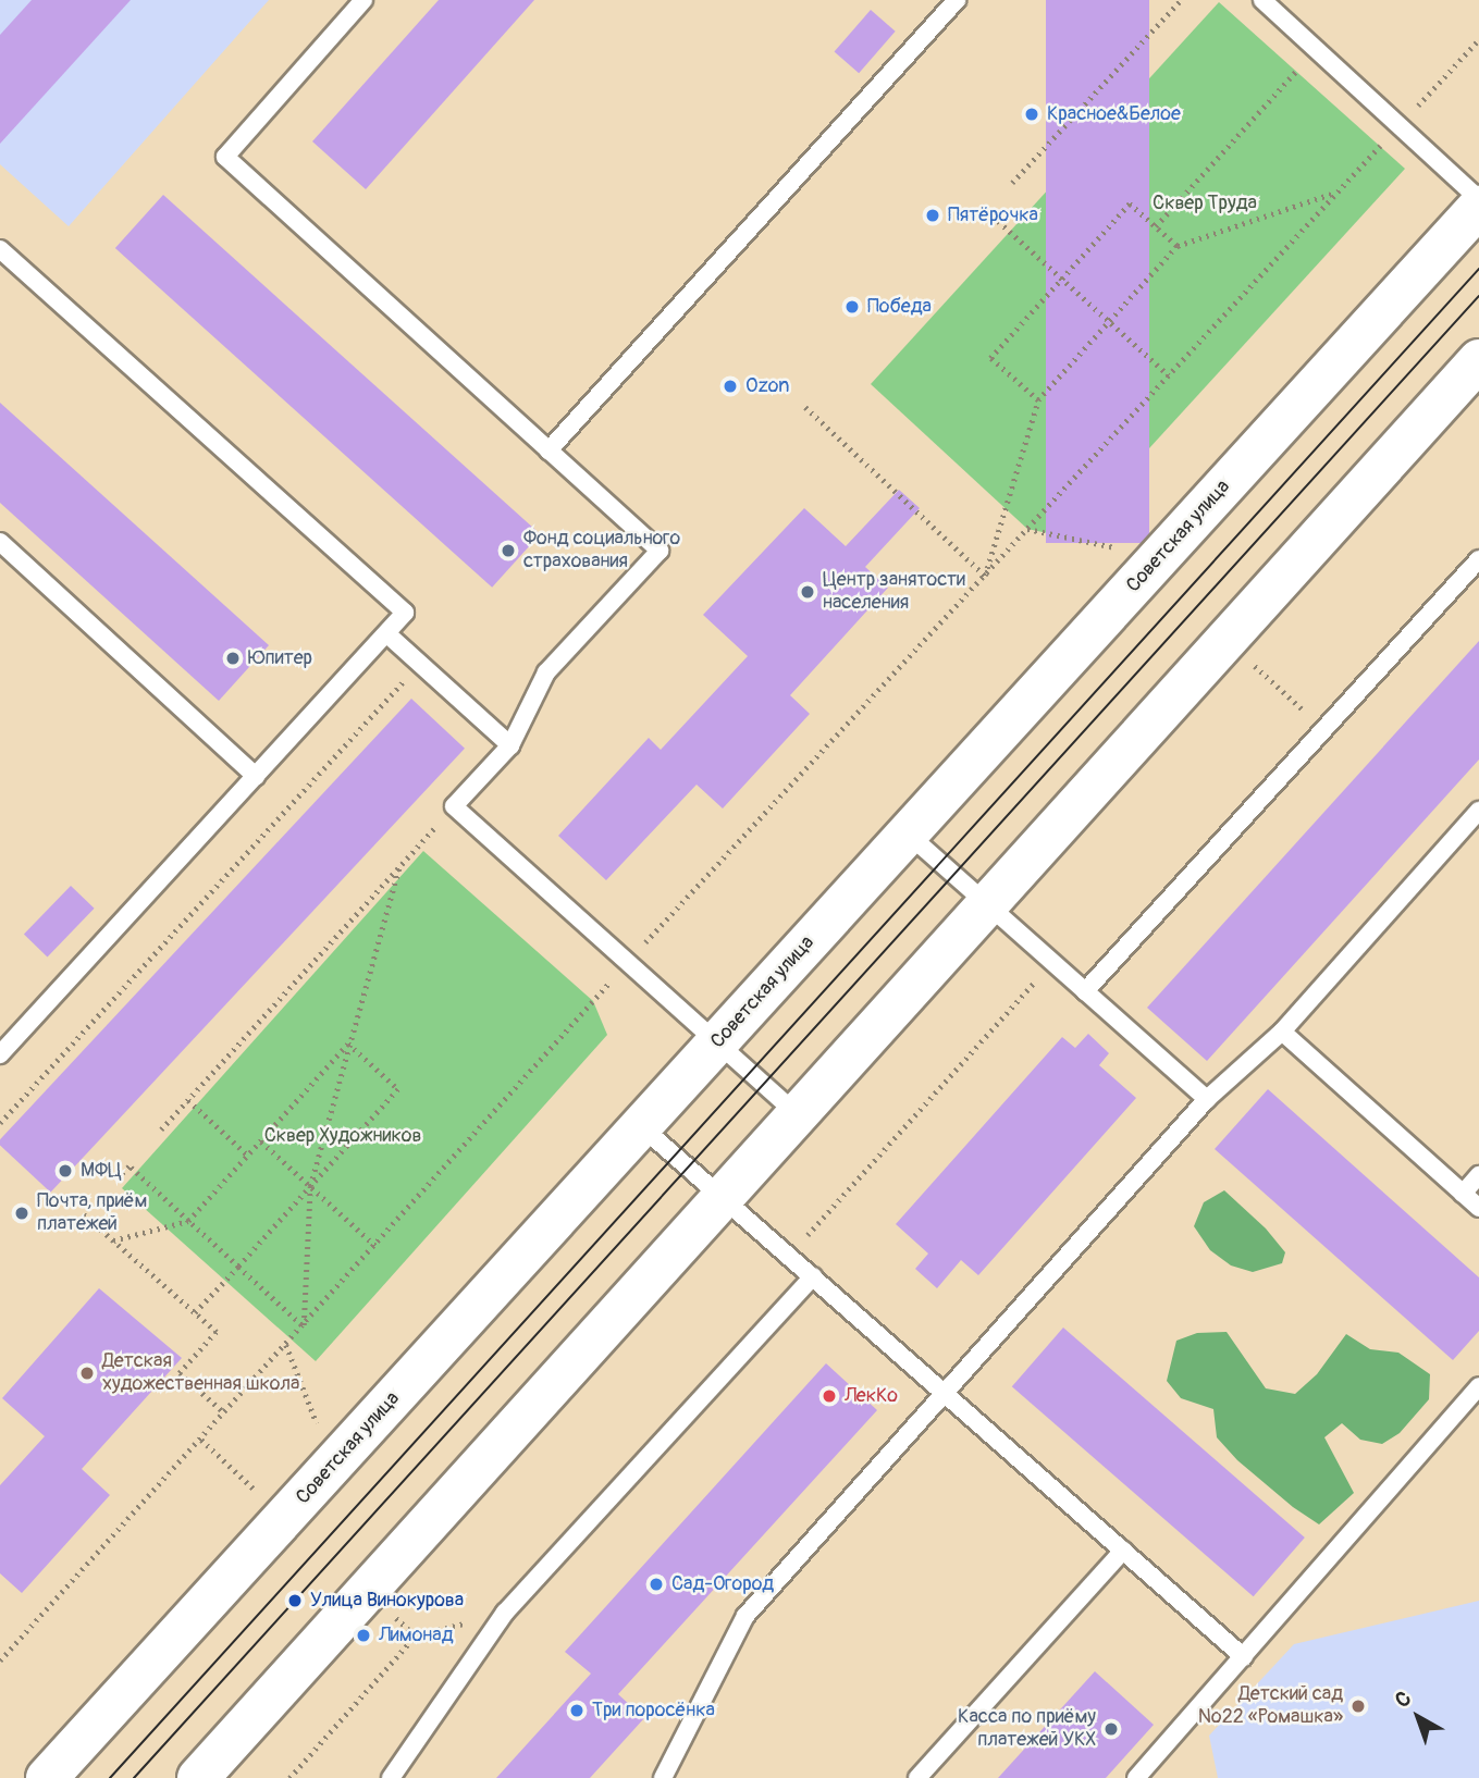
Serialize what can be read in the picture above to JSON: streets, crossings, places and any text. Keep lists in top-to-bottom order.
{
  "streets": {
    "main road": ["Советская улица"]
  },
  "parks": ["Сквер Труда", "Сквер Художников"],
  "places": [
    "Красное&Белое",
    "Пятёрочка",
    "Победа",
    "Ozon",
    "Фонд социального страхования",
    "Центр занятости населения",
    "Юпитер",
    "МФЦ",
    "Почта, приём платежей",
    "Детская художественная школа",
    "ЛекКо",
    "Сад-Огород",
    "Улица Винокурова",
    "Лимонад",
    "Детский сад №22 «Ромашка»",
    "Три поросёнка",
    "Касса по приёму платежей УКХ"
  ],
  "north": "top left"
}
